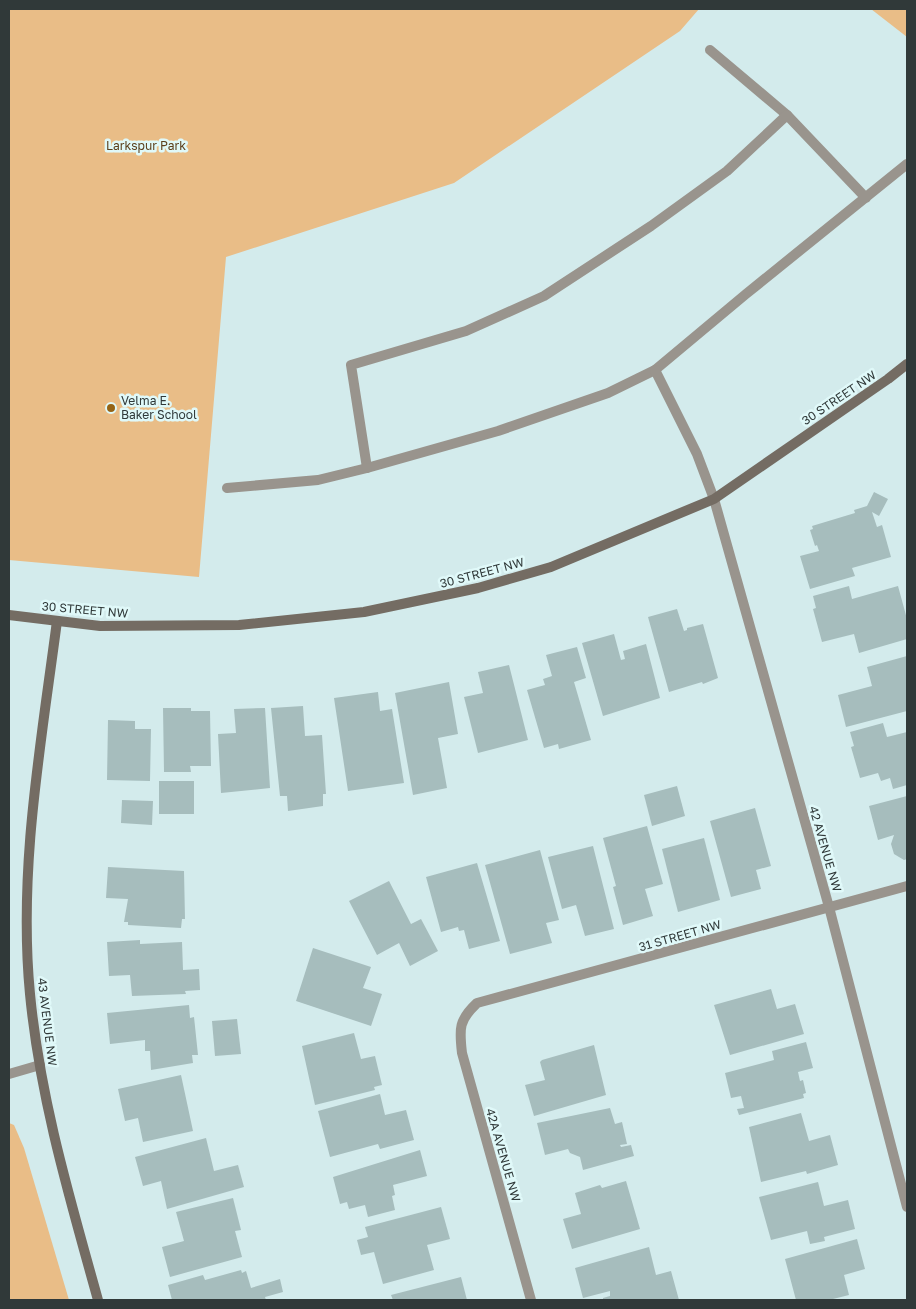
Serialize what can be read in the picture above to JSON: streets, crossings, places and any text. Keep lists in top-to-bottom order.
{
  "streets": {
    "street": [
      "30 STREET NW",
      "42 AVENUE NW",
      "31 STREET NW",
      "43 AVENUE NW",
      "42A AVENUE NW"
    ]
  },
  "crossings": [
    ["30 STREET NW", "42 AVENUE NW"],
    ["30 STREET NW", "43 AVENUE NW"],
    ["42 AVENUE NW", "31 STREET NW"],
    ["31 STREET NW", "42A AVENUE NW"]
  ],
  "parks": ["Larkspur Park"],
  "places": ["Velma E. Baker School"]
}
